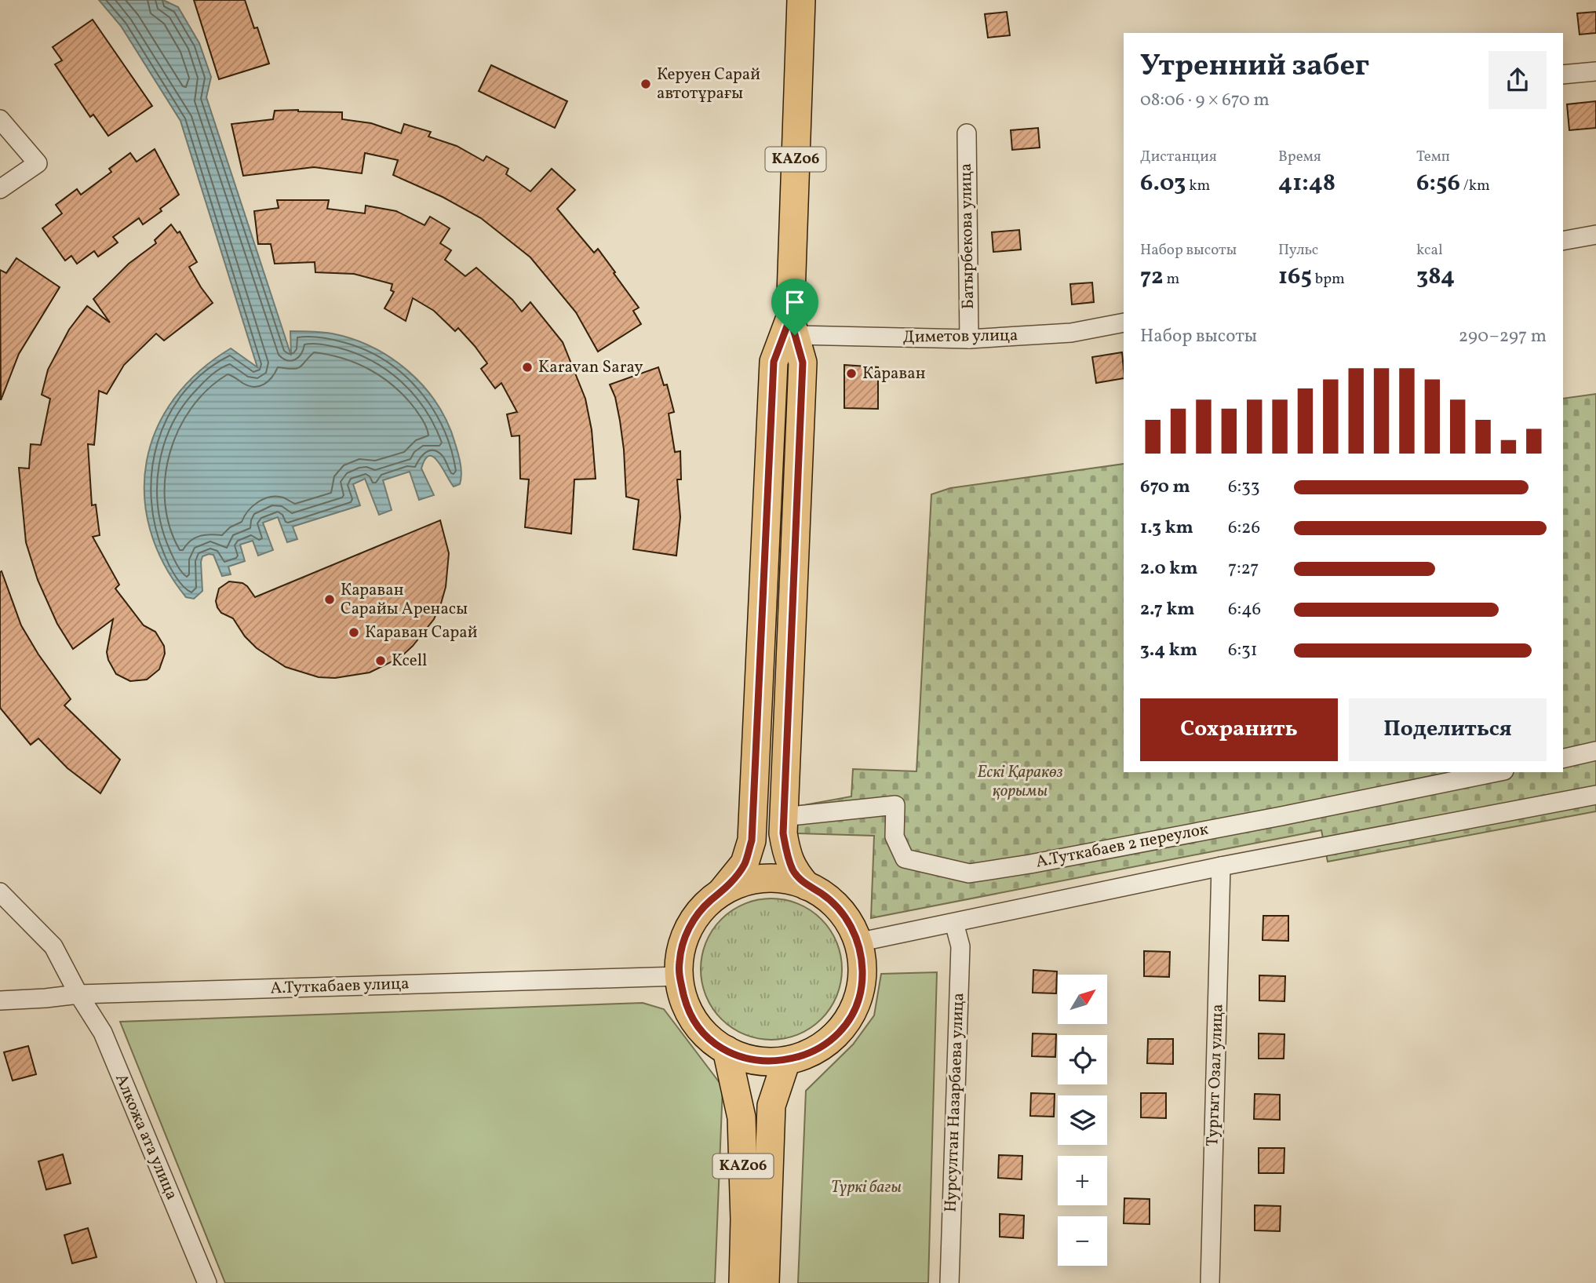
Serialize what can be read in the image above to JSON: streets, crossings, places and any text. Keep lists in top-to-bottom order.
{
  "streets": {
    "main road": ["KАZ06"],
    "street": [
      "Батырбекова улица",
      "Диметов улица",
      "А.Туткабаев 2 переулок",
      "А.Туткабаев улица",
      "Тургыт Озал улица",
      "Нурсултан Назарбаева улица",
      "Алкожа ата улица"
    ]
  },
  "crossings": [
    ["KАZ06", "Диметов улица"],
    ["KАZ06", "А.Туткабаев 2 переулок"],
    ["KАZ06", "А.Туткабаев улица"],
    ["Батырбекова улица", "Диметов улица"],
    ["А.Туткабаев улица", "Алкожа ата улица"]
  ],
  "parks": ["Ескі Қаракөз қорымы", "Түркі бағы"],
  "places": [
    "Керуен Сарай автотұрағы",
    "Karavan Saray",
    "Караван",
    "Караван Сарайы Аренасы",
    "Караван Сарай",
    "Kcell"
  ],
  "north": "top right",
  "page": {
    "heading": ["Утренний забег", "08:06 · 9 × 670 m"],
    "stats": [
      ["Дистанция", "6.03 km"],
      ["Время", "41:48"],
      ["Темп", "6:56 /km"],
      ["Набор высоты", "72 m"],
      ["Пульс", "165 bpm"],
      ["kcal", "384"]
    ],
    "chart": ["Набор высоты", "290–297 m"],
    "list": [
      {
        "name": "670 m",
        "note": "6:33"
      },
      {
        "name": "1.3 km",
        "note": "6:26"
      },
      {
        "name": "2.0 km",
        "note": "7:27"
      },
      {
        "name": "2.7 km",
        "note": "6:46"
      },
      {
        "name": "3.4 km",
        "note": "6:31"
      }
    ],
    "buttons": ["Сохранить", "Поделиться"],
    "map_buttons": ["+", "−"]
  }
}
